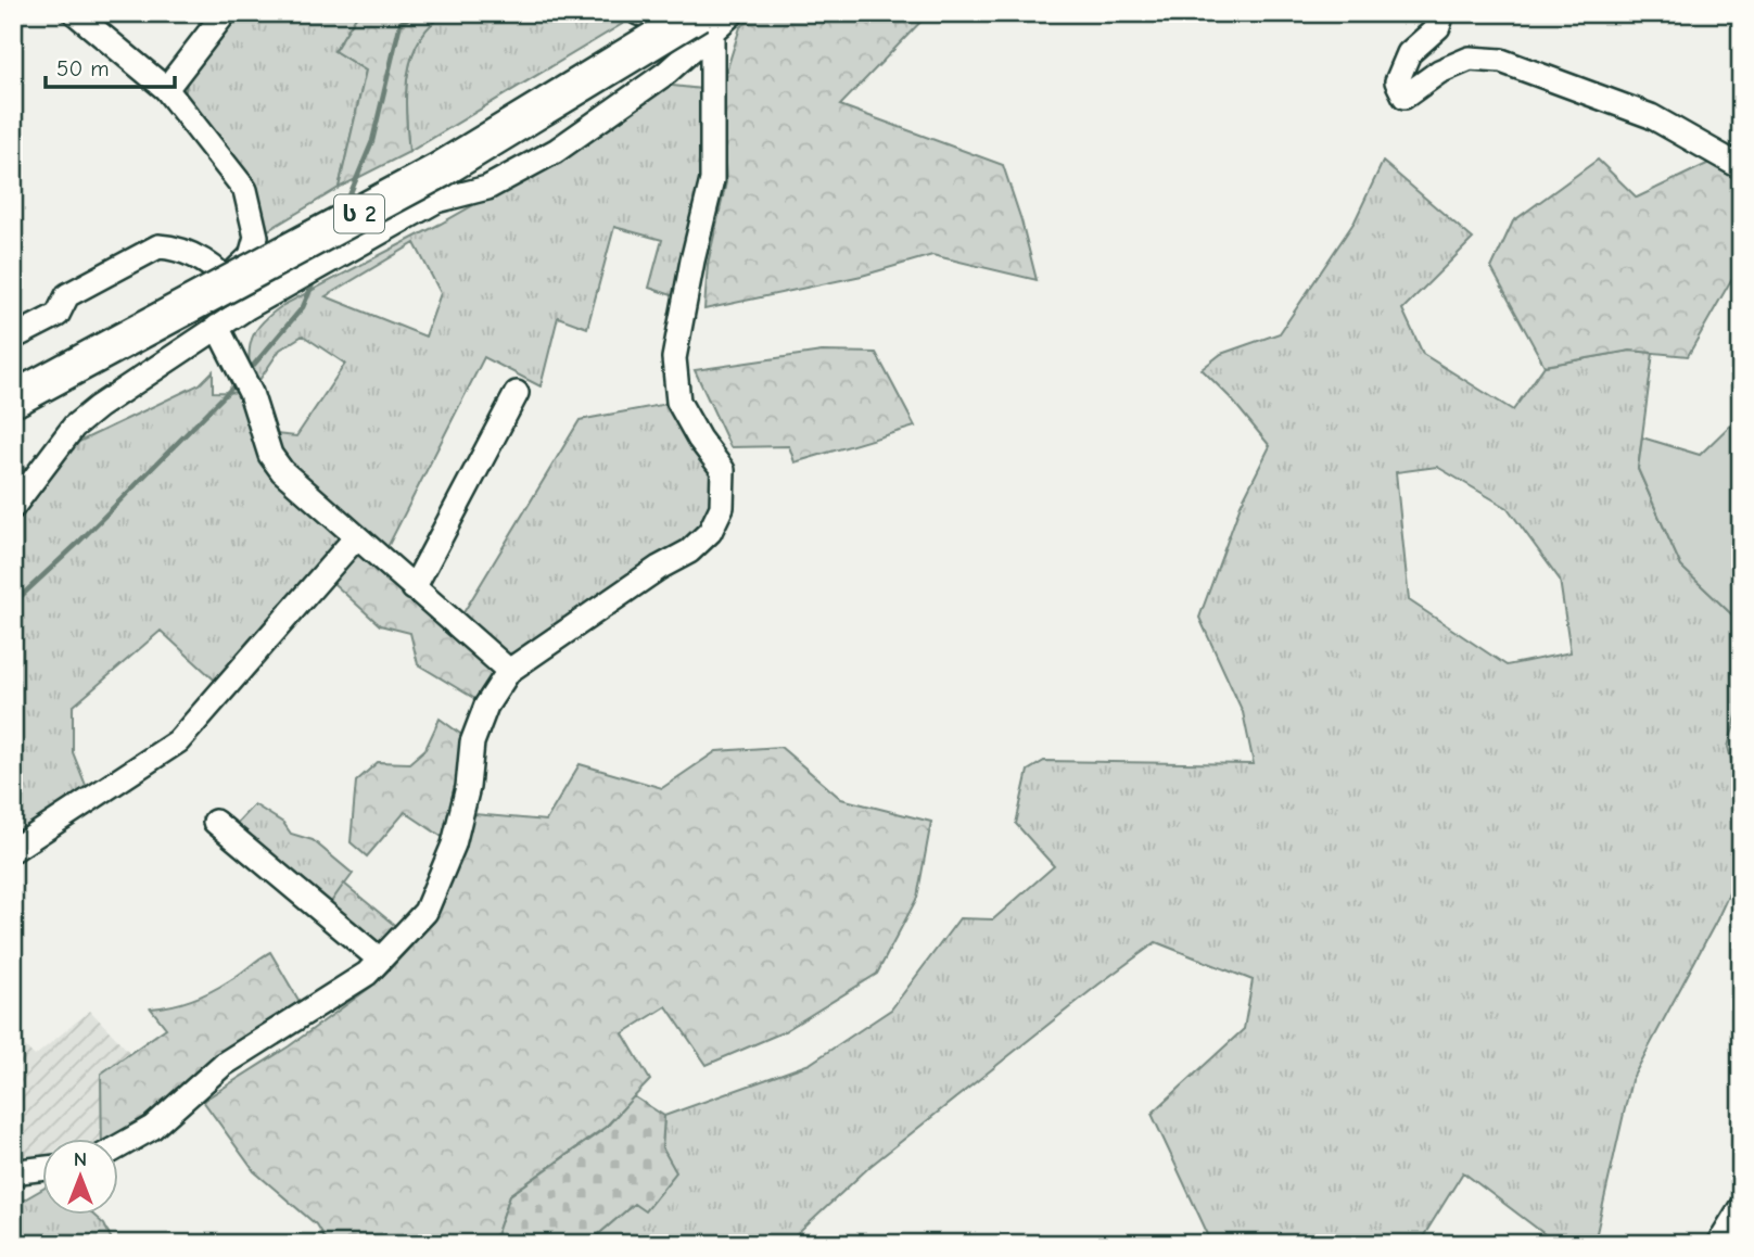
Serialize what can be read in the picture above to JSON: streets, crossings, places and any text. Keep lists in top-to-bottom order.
{
  "streets": {
    "highway": ["ს 2"]
  },
  "scale_bar": "50 m",
  "north": "top"
}
